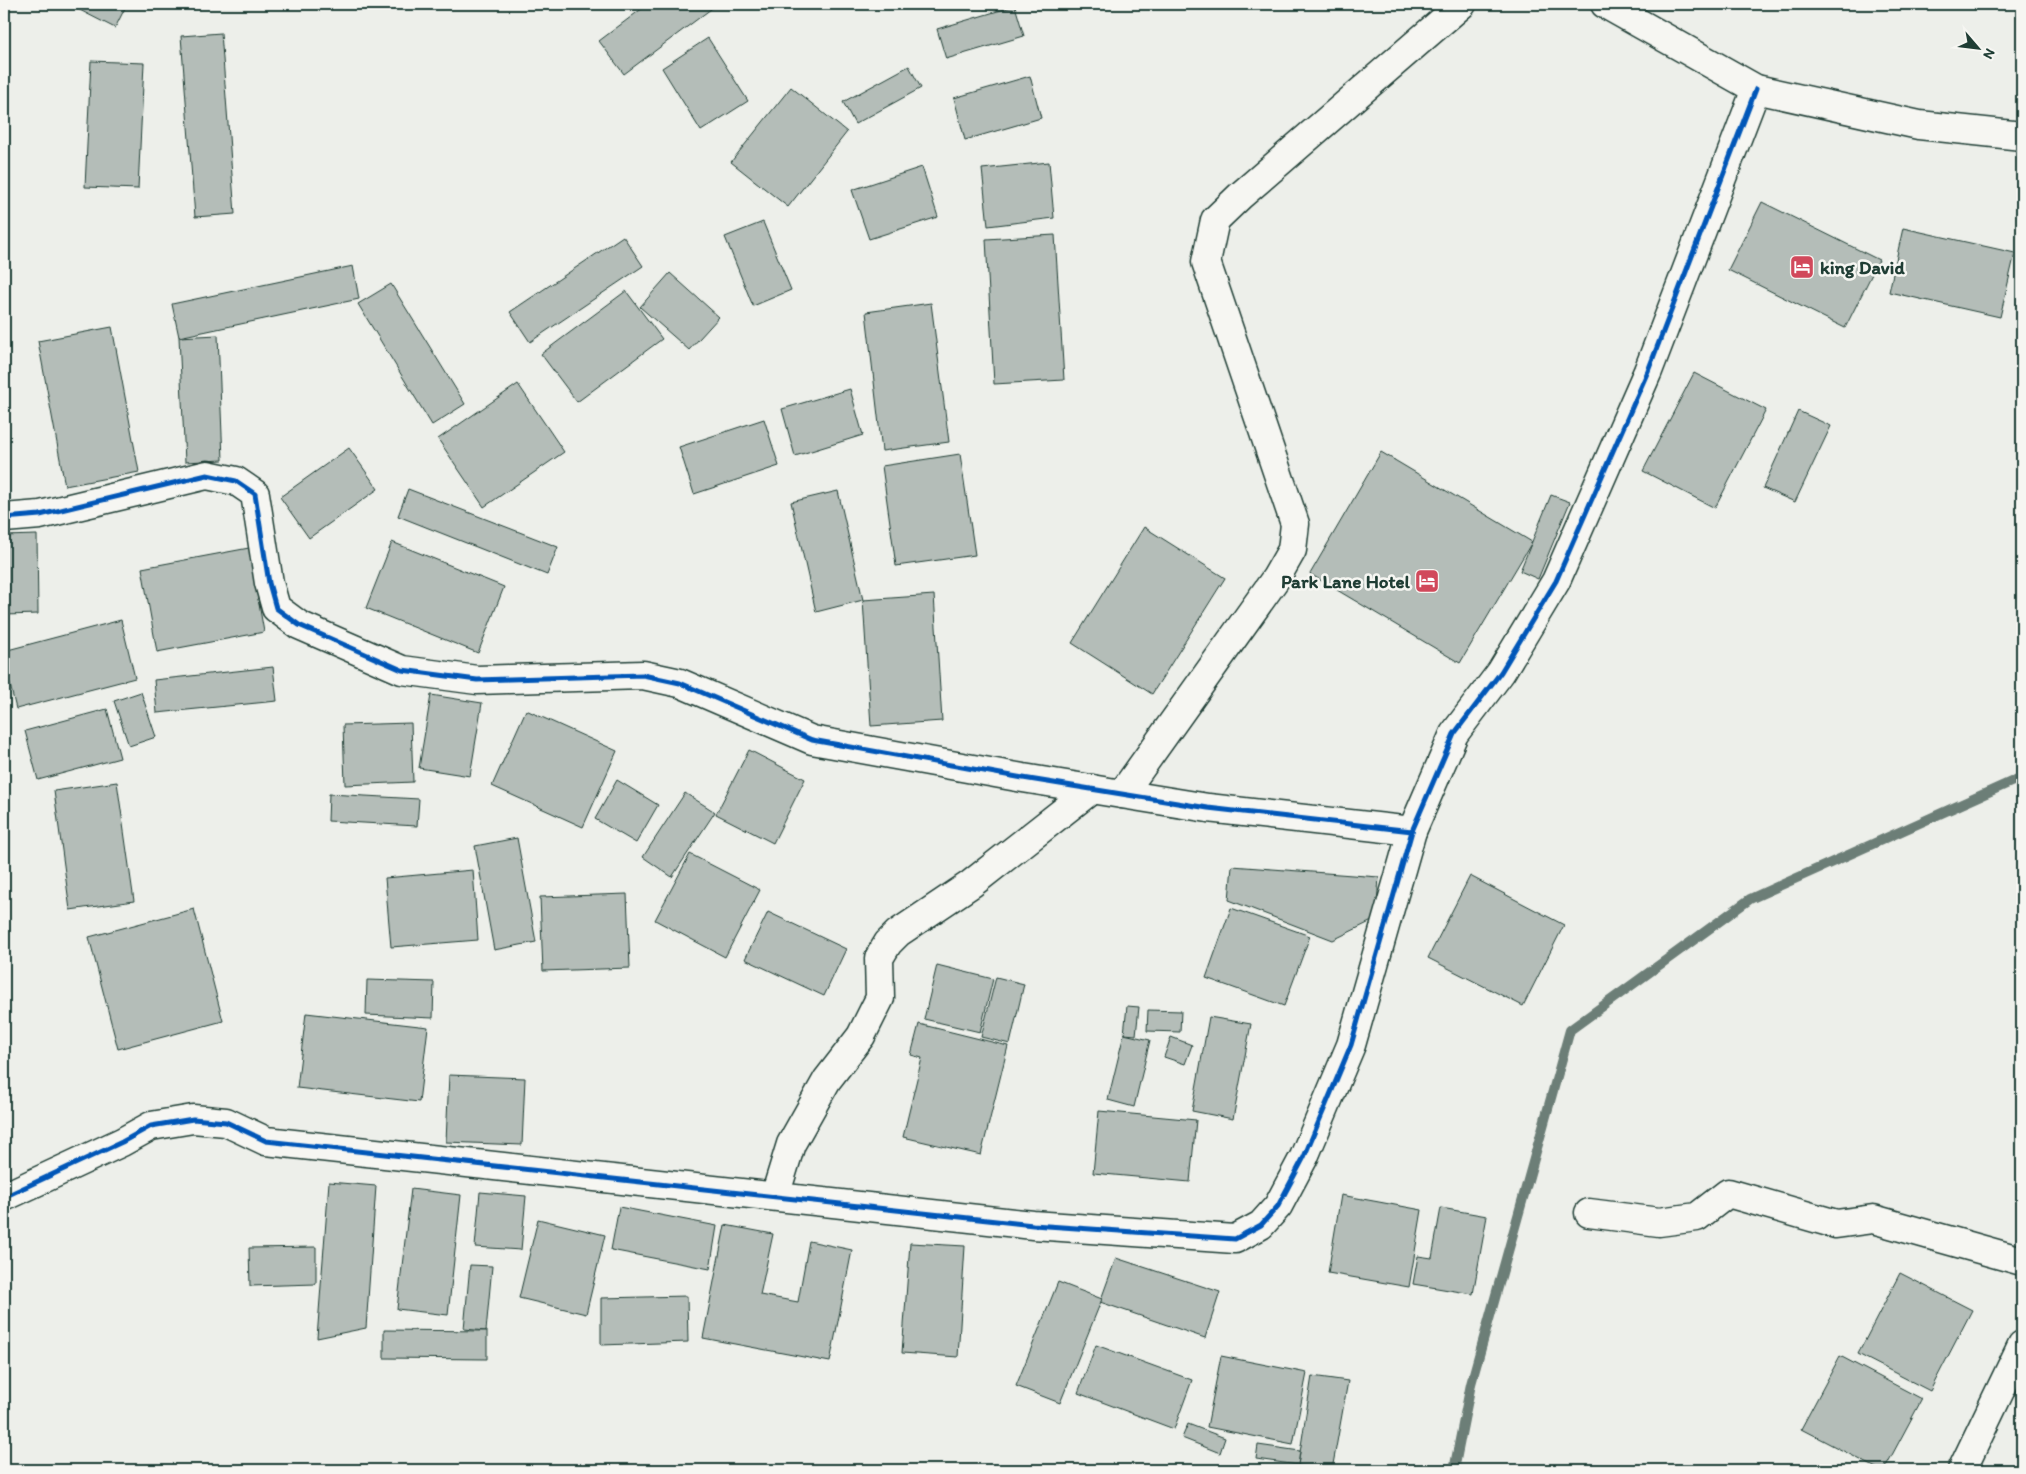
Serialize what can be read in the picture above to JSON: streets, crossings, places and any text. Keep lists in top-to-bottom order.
{
  "places": {
    "hotel": ["king David", "Park Lane Hotel"]
  },
  "north": "bottom right"
}
